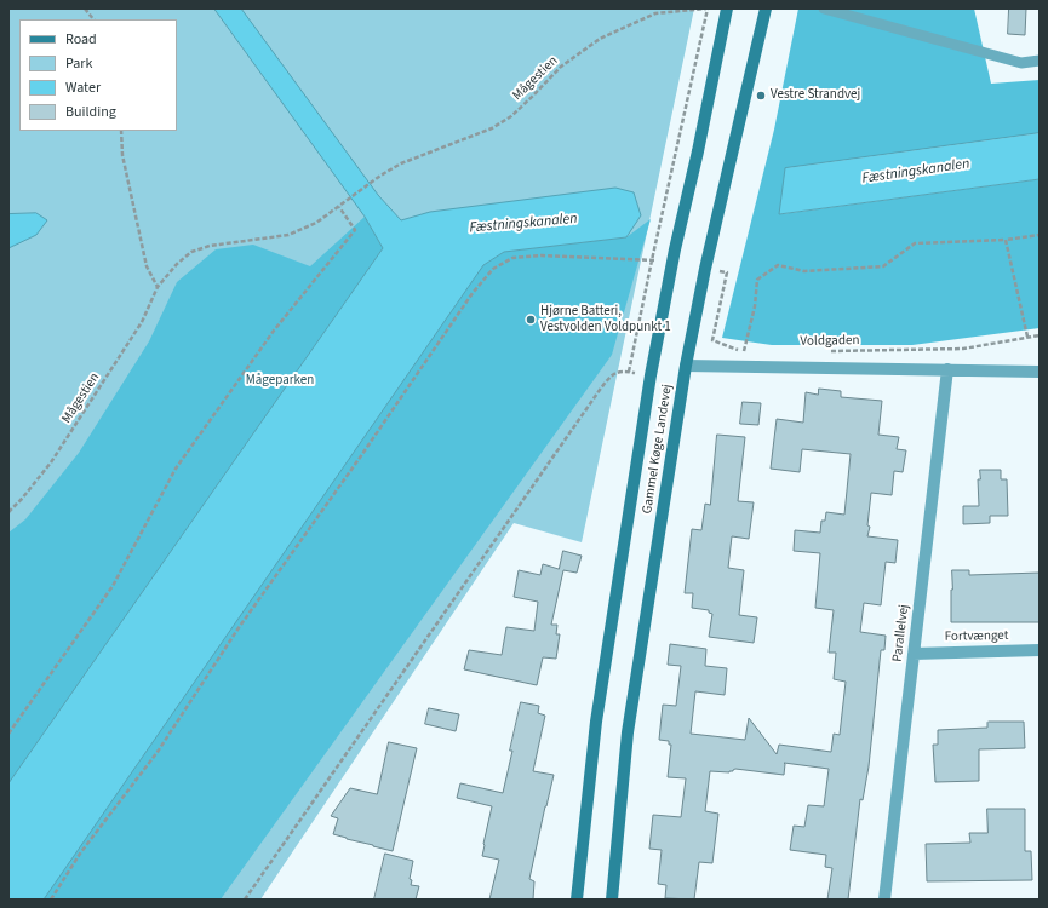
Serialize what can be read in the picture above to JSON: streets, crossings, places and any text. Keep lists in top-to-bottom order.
{
  "streets": {
    "main road": ["Gammel Køge Landevej"],
    "street": ["Parallelvej", "Fortvænget"],
    "path": ["Mågestien", "Voldgaden"]
  },
  "crossings": [
    ["Parallelvej", "Fortvænget"]
  ],
  "water": ["Fæstningskanalen"],
  "parks": ["Mågeparken"],
  "places": ["Vestre Strandvej", "Hjørne Batteri, Vestvolden Voldpunkt 1"],
  "legend": [
    "Road",
    "Park",
    "Water",
    "Building"
  ]
}
